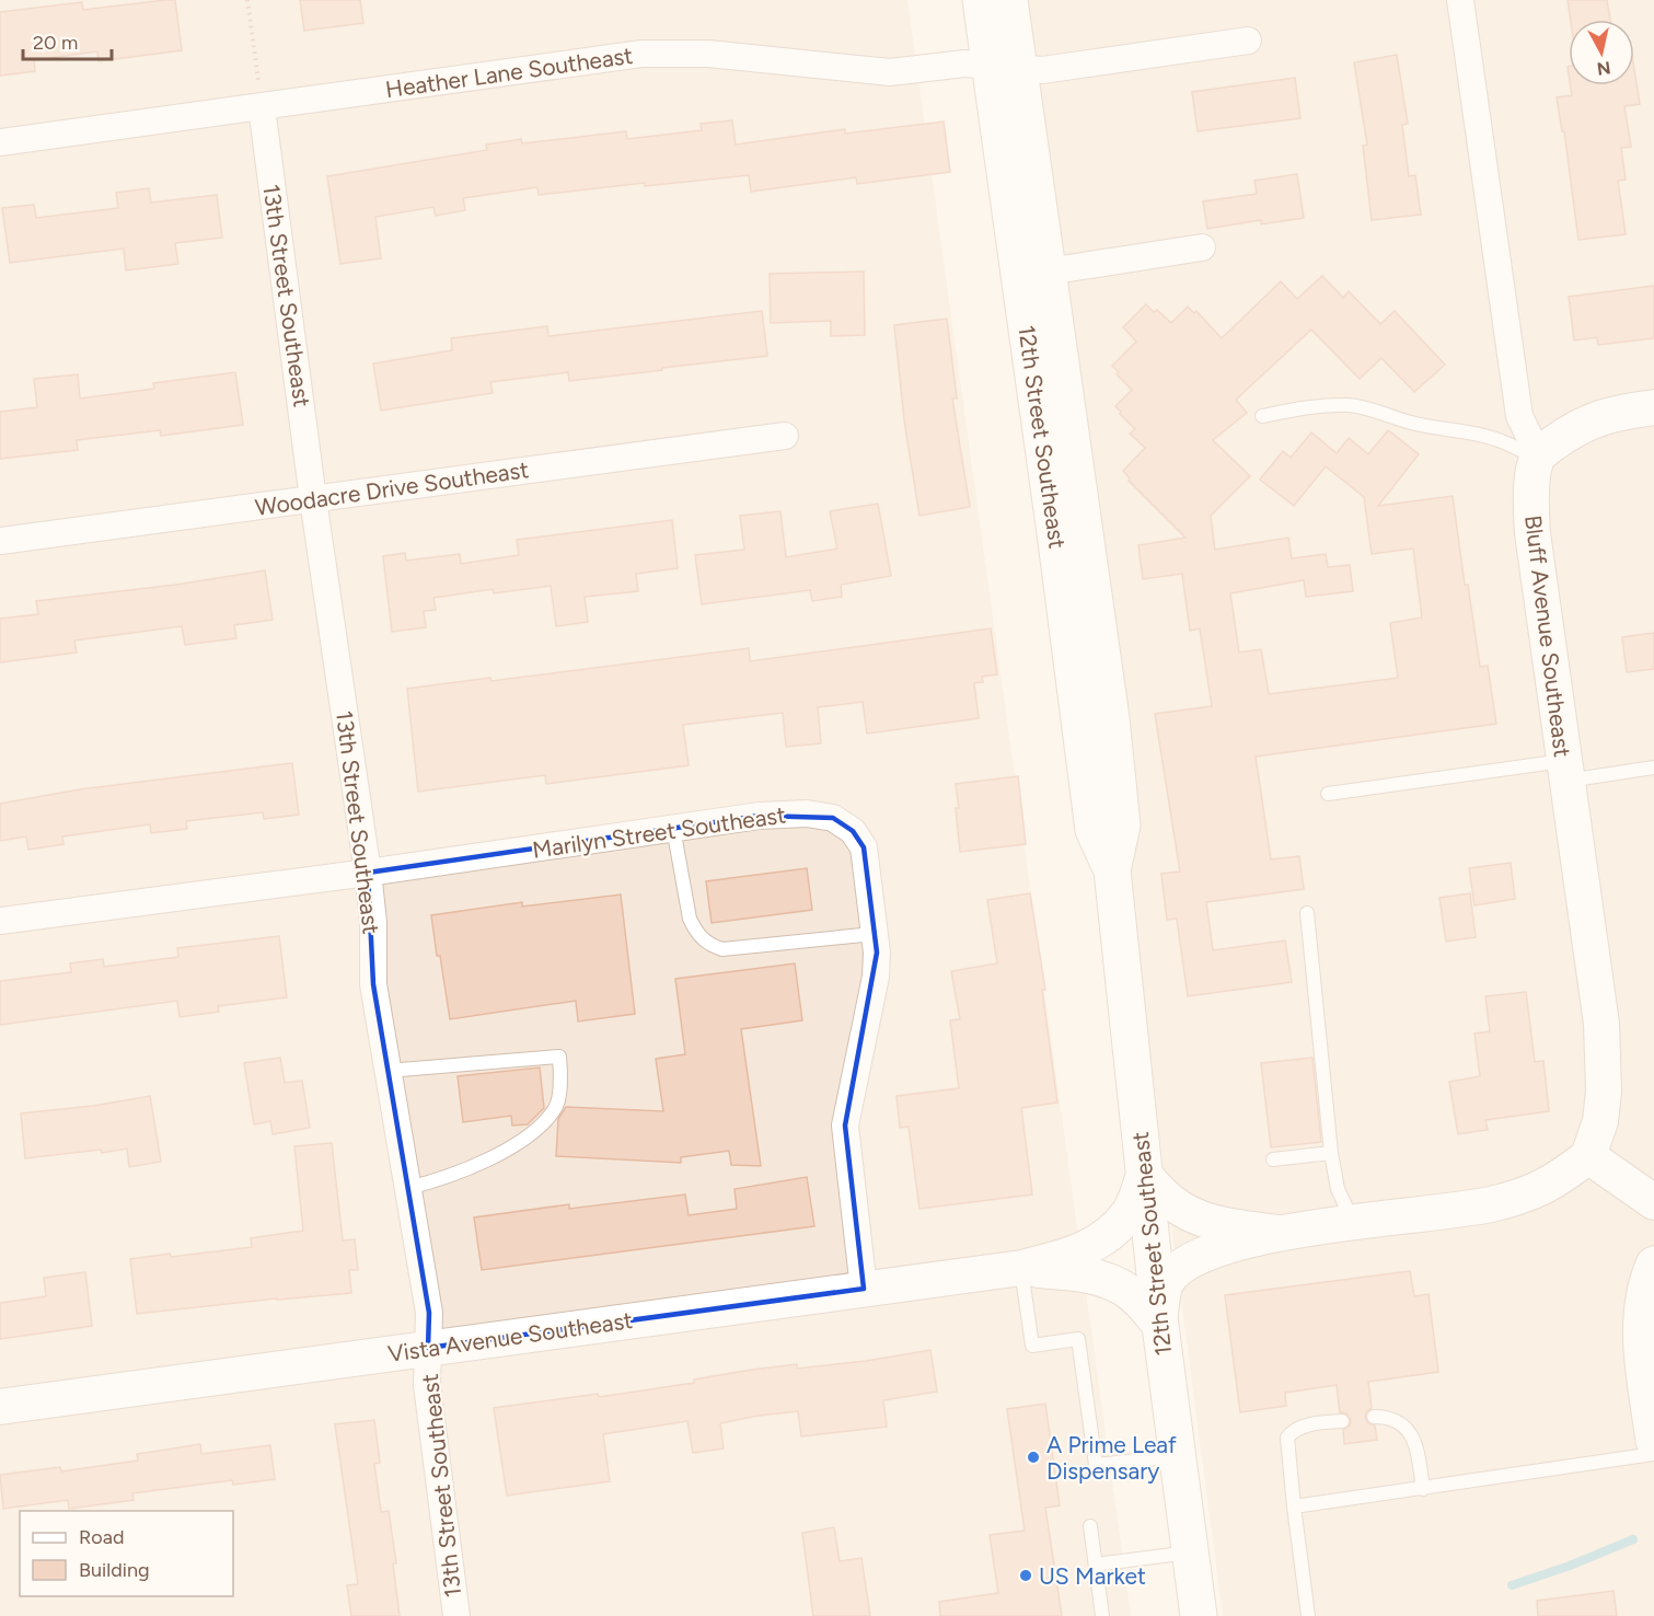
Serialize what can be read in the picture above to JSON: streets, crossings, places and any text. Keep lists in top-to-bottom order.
{
  "streets": {
    "main road": ["12th Street Southeast"],
    "street": [
      "Heather Lane Southeast",
      "13th Street Southeast",
      "Woodacre Drive Southeast",
      "Bluff Avenue Southeast",
      "Marilyn Street Southeast",
      "Vista Avenue Southeast"
    ]
  },
  "crossings": [
    ["Heather Lane Southeast", "13th Street Southeast"],
    ["Heather Lane Southeast", "12th Street Southeast"],
    ["13th Street Southeast", "Woodacre Drive Southeast"],
    ["13th Street Southeast", "Marilyn Street Southeast"],
    ["13th Street Southeast", "Vista Avenue Southeast"],
    ["Marilyn Street Southeast", "Vista Avenue Southeast"]
  ],
  "places": ["A Prime Leaf Dispensary", "US Market"],
  "legend": ["Road", "Building"],
  "scale_bar": "20 m",
  "north": "bottom"
}
